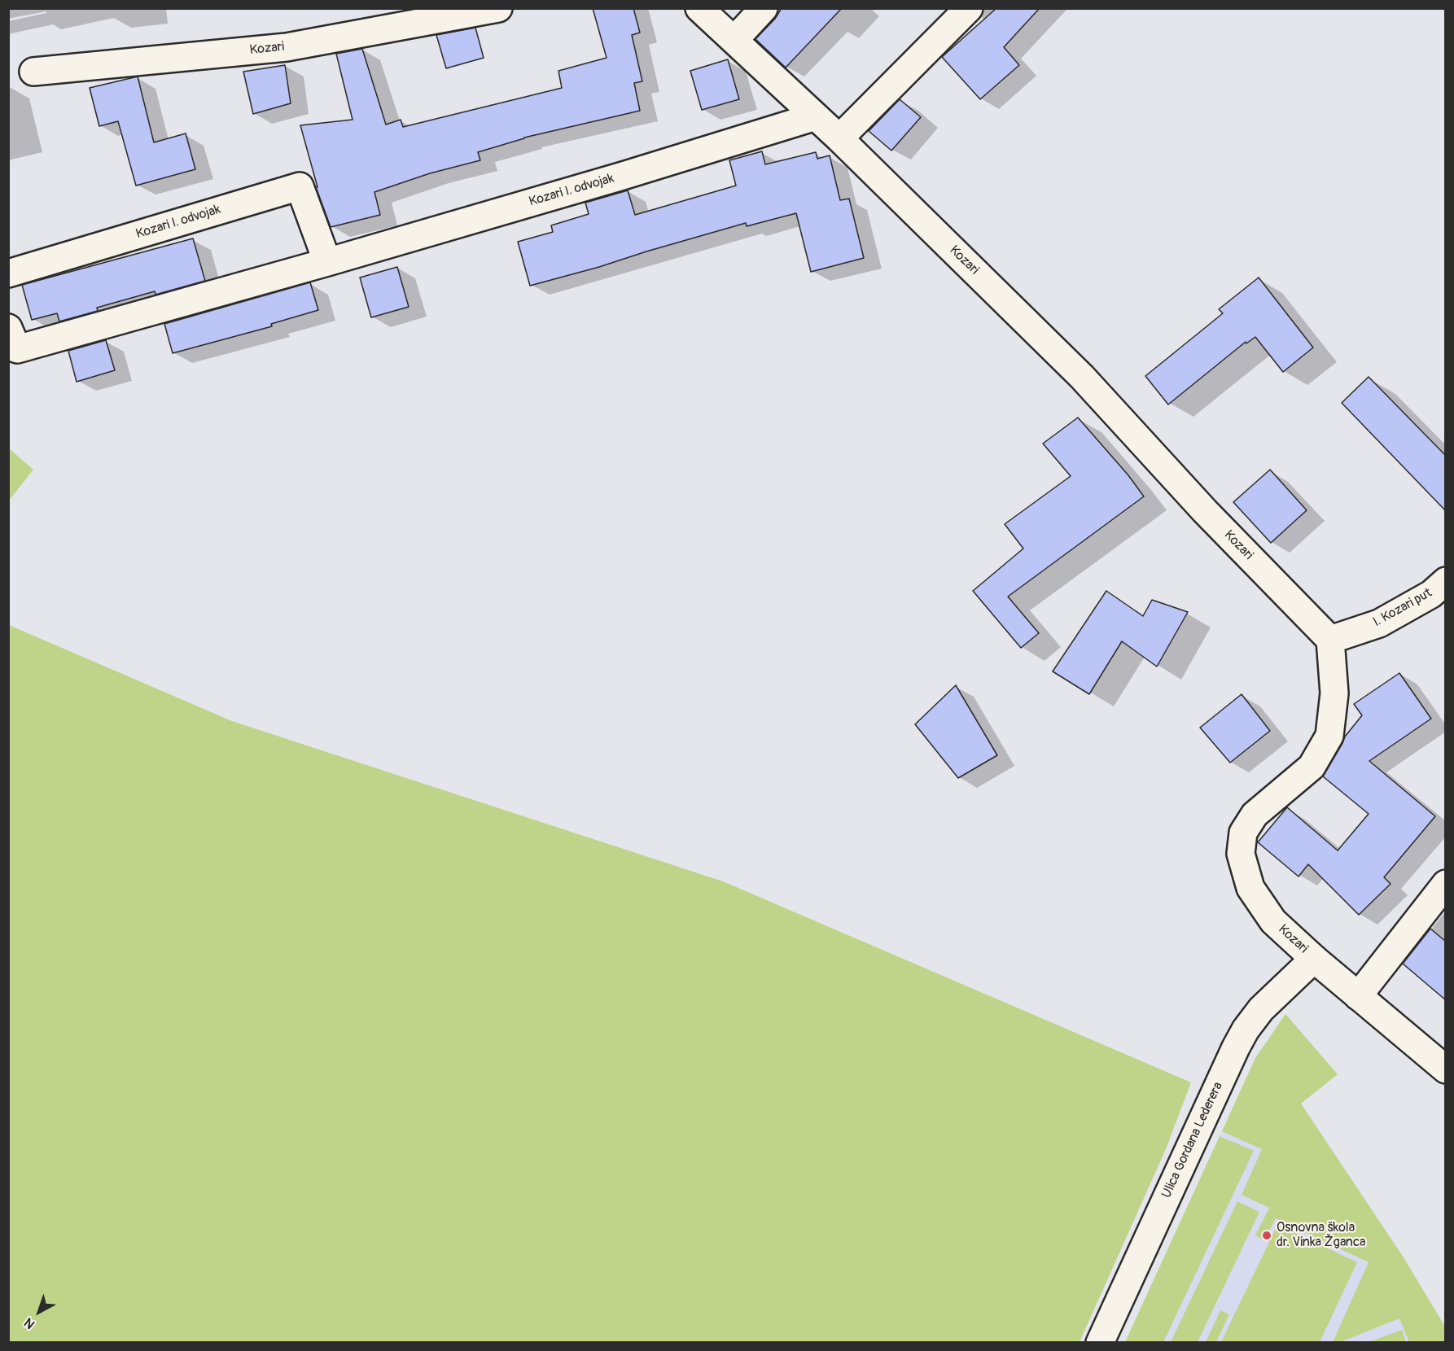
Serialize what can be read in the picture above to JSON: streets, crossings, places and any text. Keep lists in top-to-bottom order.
{
  "streets": {
    "street": [
      "Kozari",
      "Kozari I. odvojak",
      "I. Kozari put",
      "Ulica Gordana Lederera"
    ]
  },
  "crossings": [
    ["Kozari", "Kozari I. odvojak"],
    ["Kozari", "I. Kozari put"],
    ["Kozari", "Ulica Gordana Lederera"]
  ],
  "places": ["Osnovna škola dr. Vinka Žganca"],
  "north": "bottom left"
}
